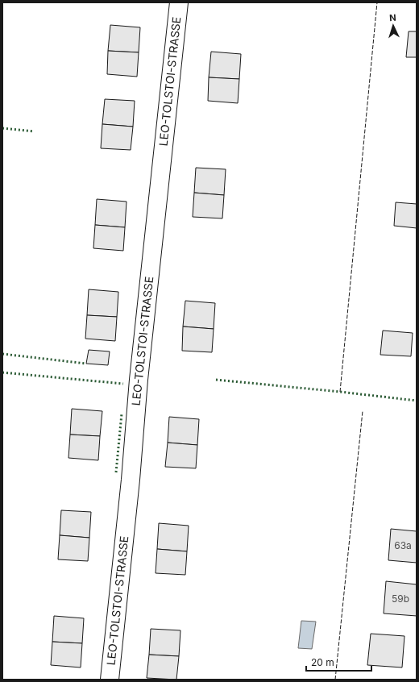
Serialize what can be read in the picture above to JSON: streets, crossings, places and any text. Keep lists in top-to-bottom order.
{
  "streets": {
    "street": ["LEO-TOLSTOI-STRASSE"]
  },
  "house_numbers": ["63a", "59b"],
  "scale_bar": "20 m",
  "north": "top"
}
